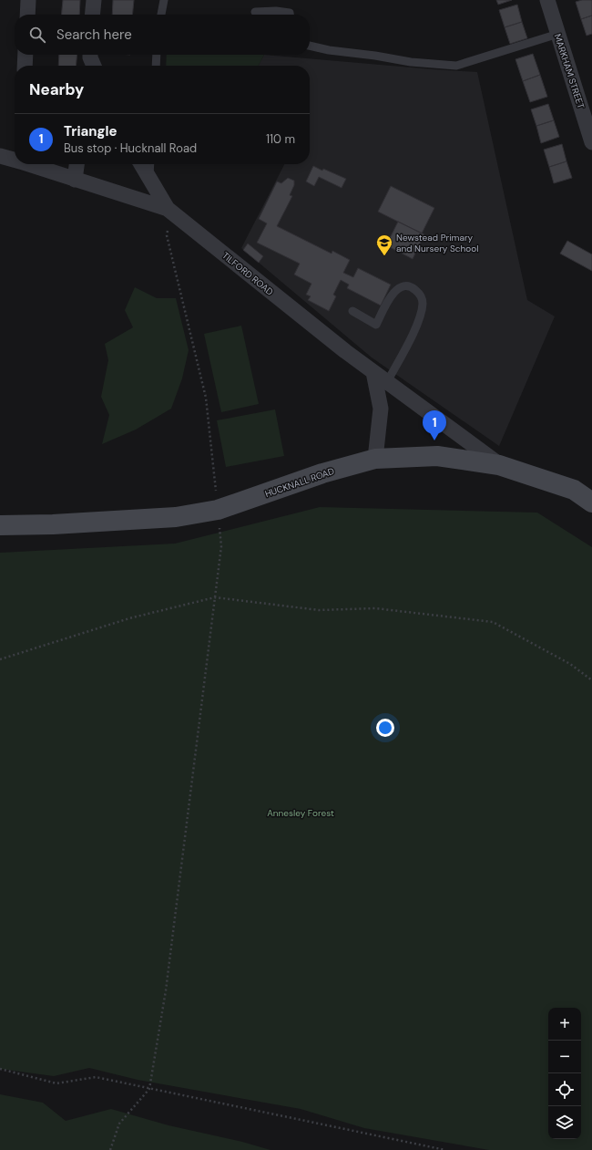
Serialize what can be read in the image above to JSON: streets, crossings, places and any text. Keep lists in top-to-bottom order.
{
  "streets": {
    "street": ["MARKHAM STREET", "TILFORD ROAD", "HUCKNALL ROAD"]
  },
  "crossings": [
    ["TILFORD ROAD", "HUCKNALL ROAD"]
  ],
  "parks": ["Annesley Forest"],
  "places": {
    "school or university": ["Newstead Primary and Nursery School"]
  },
  "page": {
    "search": "Search here",
    "heading": "Nearby",
    "list": [
      {
        "mark": "1",
        "name": "Triangle",
        "note": "Bus stop · Hucknall Road",
        "value": "110 m"
      }
    ],
    "pins": "1",
    "map_buttons": ["+", "−"]
  }
}
